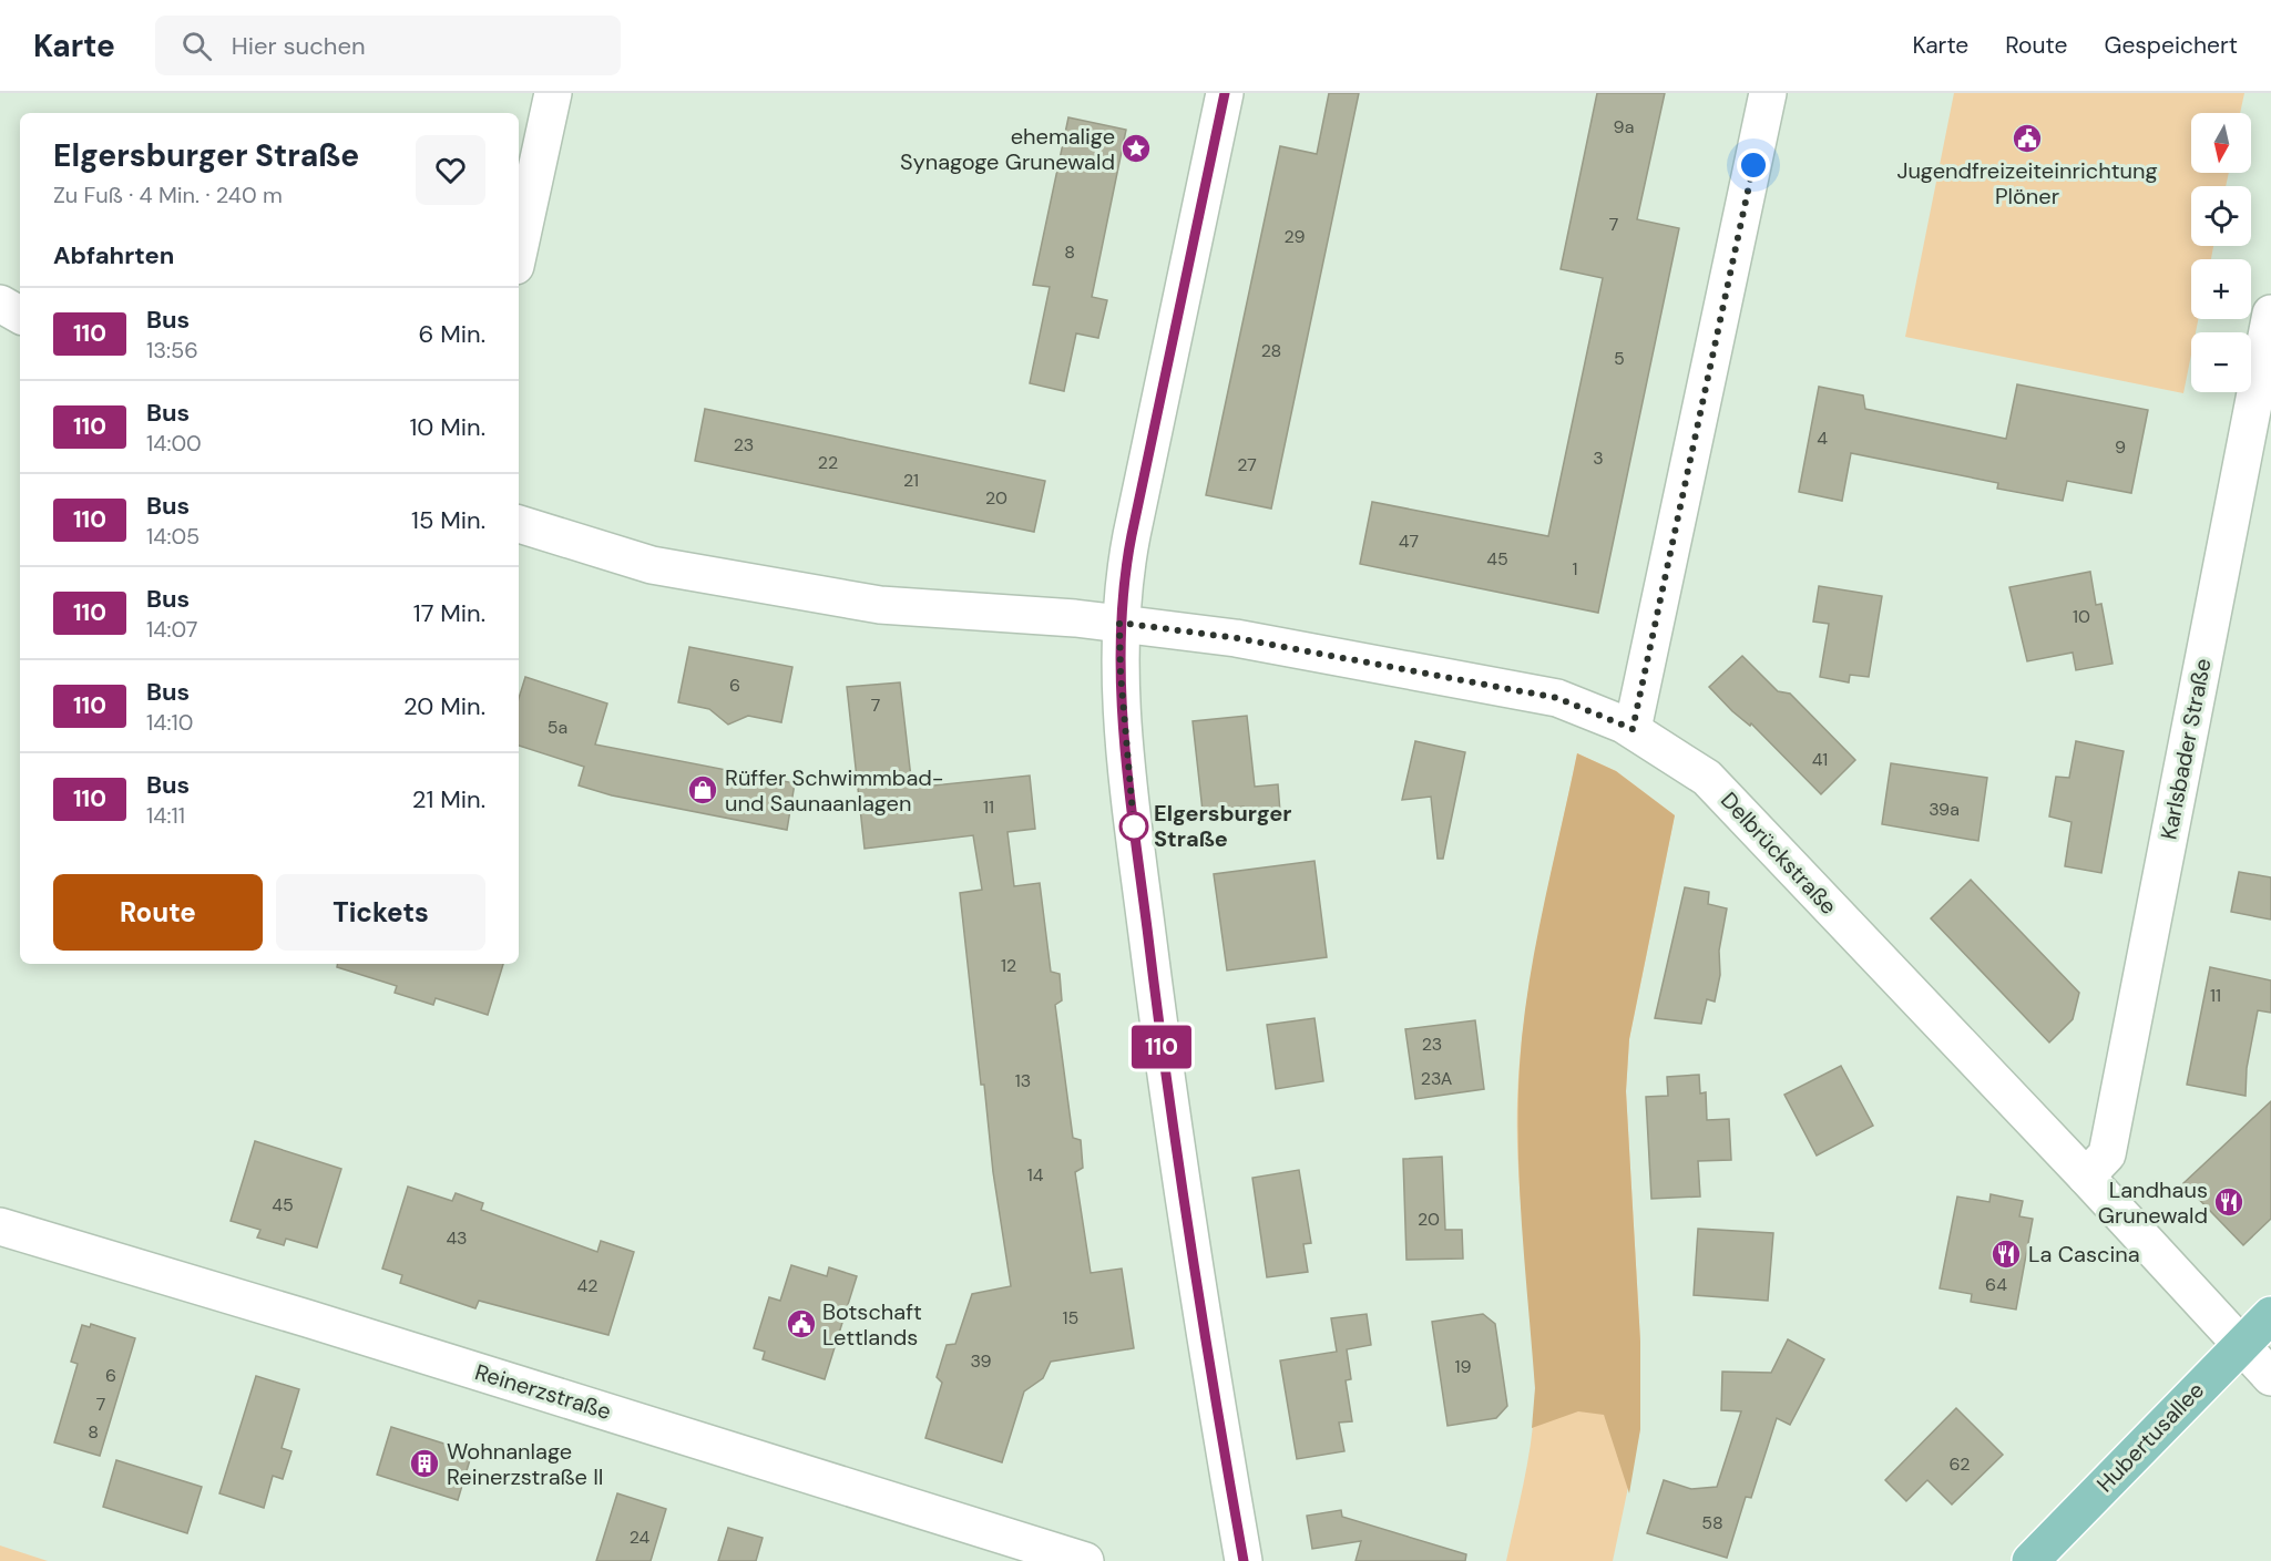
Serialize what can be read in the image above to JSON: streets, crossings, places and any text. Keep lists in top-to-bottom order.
{
  "streets": {
    "main road": ["Hubertusallee"],
    "street": ["Karlsbader Straße", "Delbrückstraße", "Reinerzstraße"]
  },
  "crossings": [
    ["Karlsbader Straße", "Delbrückstraße"],
    ["Delbrückstraße", "Hubertusallee"]
  ],
  "places": {
    "public building": ["Jugendfreizeiteinrichtung Plöner", "Botschaft Lettlands"],
    "place": ["ehemalige Synagoge Grunewald"],
    "shop": ["Rüffer Schwimmbad- und Saunaanlagen"],
    "other": ["Elgersburger Straße"],
    "restaurant": ["Landhaus Grunewald", "La Cascina"],
    "building": ["Wohnanlage Reinerzstraße II"]
  },
  "lines": ["bus line 110"],
  "house_numbers": [
    "9a",
    "7",
    "29",
    "8",
    "28",
    "5",
    "4",
    "23",
    "9",
    "3",
    "22",
    "27",
    "21",
    "20",
    "47",
    "45",
    "1",
    "10",
    "6",
    "7",
    "5a",
    "41",
    "11",
    "39a",
    "12",
    "11",
    "23",
    "23A",
    "13",
    "14",
    "45",
    "20",
    "43",
    "64",
    "42",
    "15",
    "39",
    "19",
    "6",
    "7",
    "8",
    "62",
    "58",
    "24"
  ],
  "north": "bottom",
  "page": {
    "header": "Karte",
    "search": "Hier suchen",
    "nav": ["Karte", "Route", "Gespeichert"],
    "on_map": "110",
    "map_buttons": ["+", "−"],
    "heading": [
      ["Elgersburger Straße", "Zu Fuß · 4 Min. · 240 m"],
      "Abfahrten"
    ],
    "list": [
      {
        "mark": "110",
        "name": "Bus",
        "note": "13:56",
        "value": "6 Min."
      },
      {
        "mark": "110",
        "name": "Bus",
        "note": "14:00",
        "value": "10 Min."
      },
      {
        "mark": "110",
        "name": "Bus",
        "note": "14:05",
        "value": "15 Min."
      },
      {
        "mark": "110",
        "name": "Bus",
        "note": "14:07",
        "value": "17 Min."
      },
      {
        "mark": "110",
        "name": "Bus",
        "note": "14:10",
        "value": "20 Min."
      },
      {
        "mark": "110",
        "name": "Bus",
        "note": "14:11",
        "value": "21 Min."
      }
    ],
    "buttons": ["Route", "Tickets"]
  }
}
